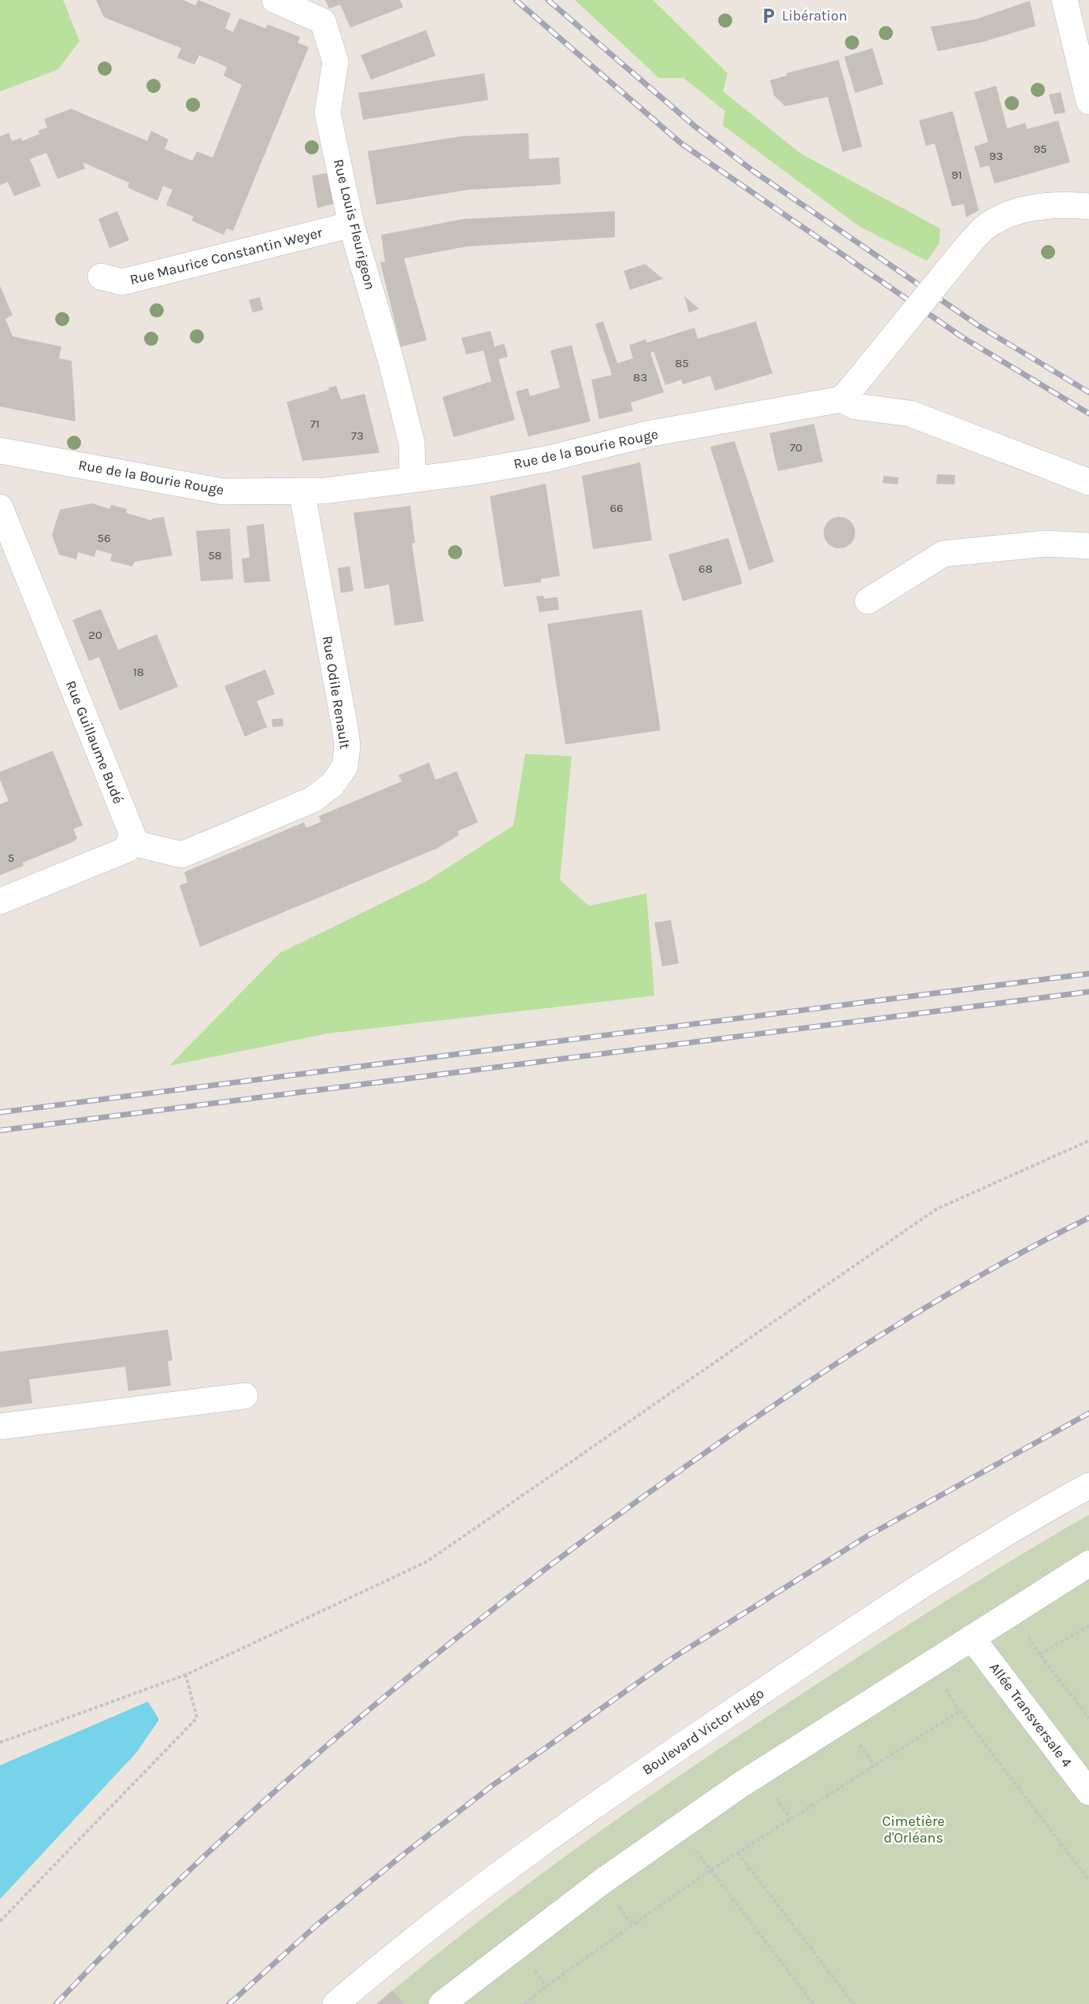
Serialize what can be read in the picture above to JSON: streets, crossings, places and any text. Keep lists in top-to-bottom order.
{
  "streets": {
    "street": [
      "Rue Louis Fleurigeon",
      "Rue Maurice Constantin Weyer",
      "Rue de la Bourie Rouge",
      "Rue Odile Renault",
      "Rue Guillaume Budé",
      "Allée Transversale 4",
      "Boulevard Victor Hugo"
    ]
  },
  "crossings": [
    ["Rue Louis Fleurigeon", "Rue Maurice Constantin Weyer"],
    ["Rue Louis Fleurigeon", "Rue de la Bourie Rouge"],
    ["Rue de la Bourie Rouge", "Rue Odile Renault"],
    ["Rue Odile Renault", "Rue Guillaume Budé"]
  ],
  "parks": ["Cimetière d'Orléans"],
  "places": {
    "parking": ["Libération"]
  },
  "house_numbers": [
    "95",
    "93",
    "91",
    "85",
    "83",
    "71",
    "73",
    "70",
    "66",
    "56",
    "58",
    "68",
    "20",
    "18",
    "5"
  ]
}
